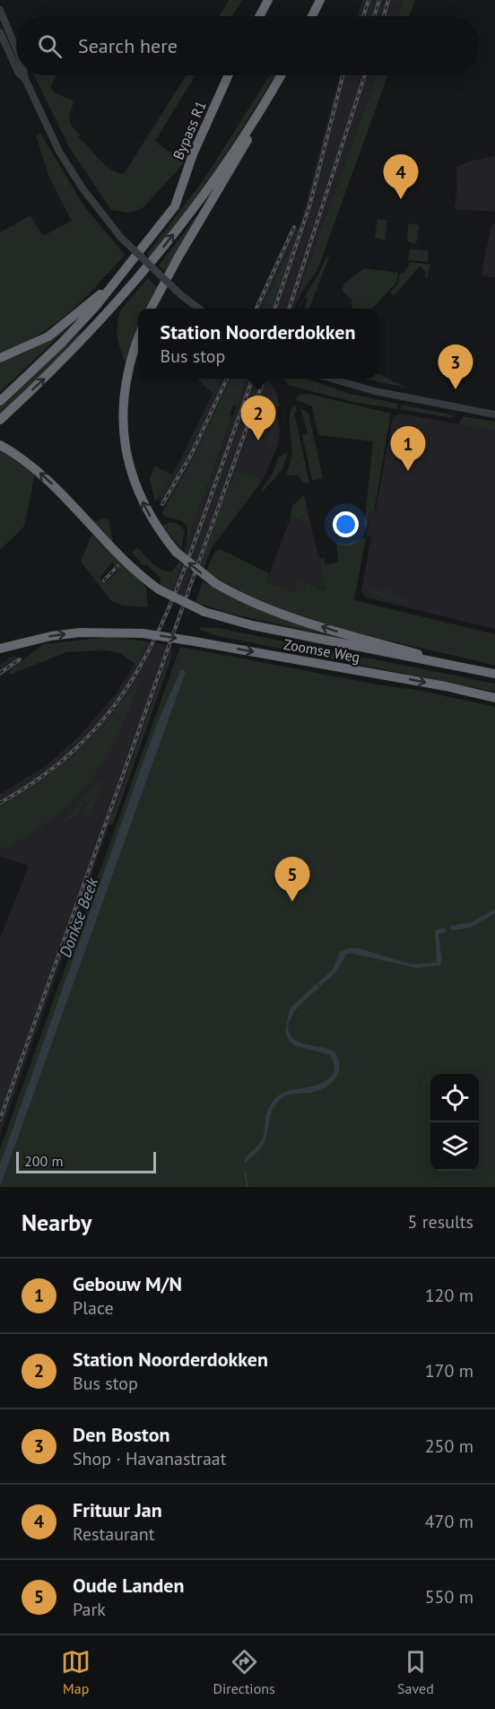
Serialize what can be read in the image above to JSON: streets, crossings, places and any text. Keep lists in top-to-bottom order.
{
  "streets": {
    "highway": ["Bypass R1", "Zoomse Weg"]
  },
  "water": ["Donkse Beek"],
  "scale_bar": "200 m",
  "page": {
    "search": "Search here",
    "pins": [
      "4",
      "3",
      "2",
      "1",
      "5"
    ],
    "popup": ["Station Noorderdokken", "Bus stop"],
    "scale": "200 m",
    "heading": ["Nearby", "5 results"],
    "list": [
      {
        "mark": "1",
        "name": "Gebouw M/N",
        "note": "Place",
        "value": "120 m"
      },
      {
        "mark": "2",
        "name": "Station Noorderdokken",
        "note": "Bus stop",
        "value": "170 m"
      },
      {
        "mark": "3",
        "name": "Den Boston",
        "note": "Shop · Havanastraat",
        "value": "250 m"
      },
      {
        "mark": "4",
        "name": "Frituur Jan",
        "note": "Restaurant",
        "value": "470 m"
      },
      {
        "mark": "5",
        "name": "Oude Landen",
        "note": "Park",
        "value": "550 m"
      }
    ],
    "nav": ["Map", "Directions", "Saved"]
  }
}
